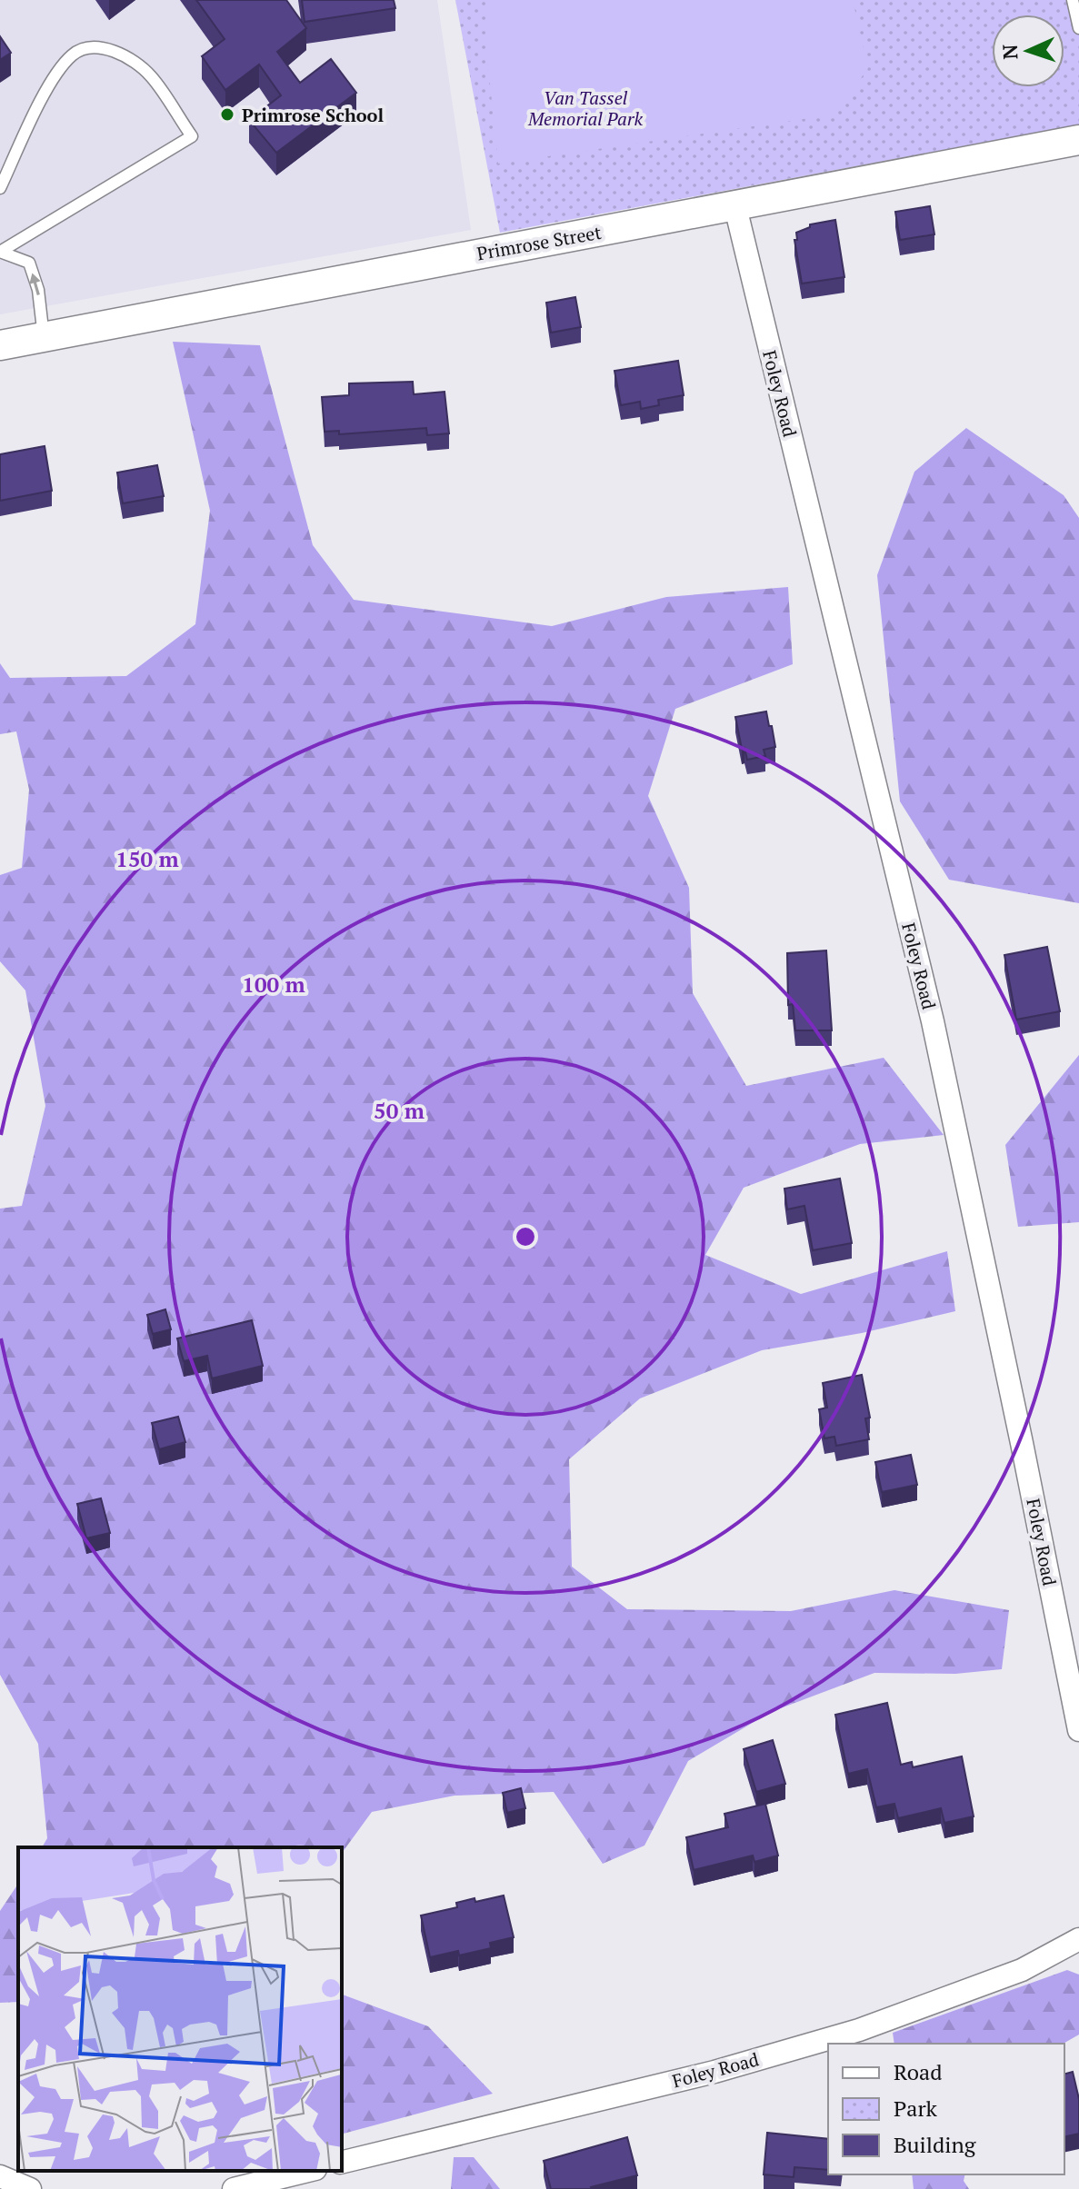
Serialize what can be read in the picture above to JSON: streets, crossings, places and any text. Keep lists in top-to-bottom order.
{
  "streets": {
    "main road": ["Primrose Street"],
    "street": ["Foley Road"]
  },
  "crossings": [
    ["Primrose Street", "Foley Road"]
  ],
  "parks": ["Van Tassel Memorial Park"],
  "places": ["Primrose School"],
  "legend": ["Road", "Park", "Building"],
  "north": "left",
  "rings": ["150 m", "100 m", "50 m"]
}
